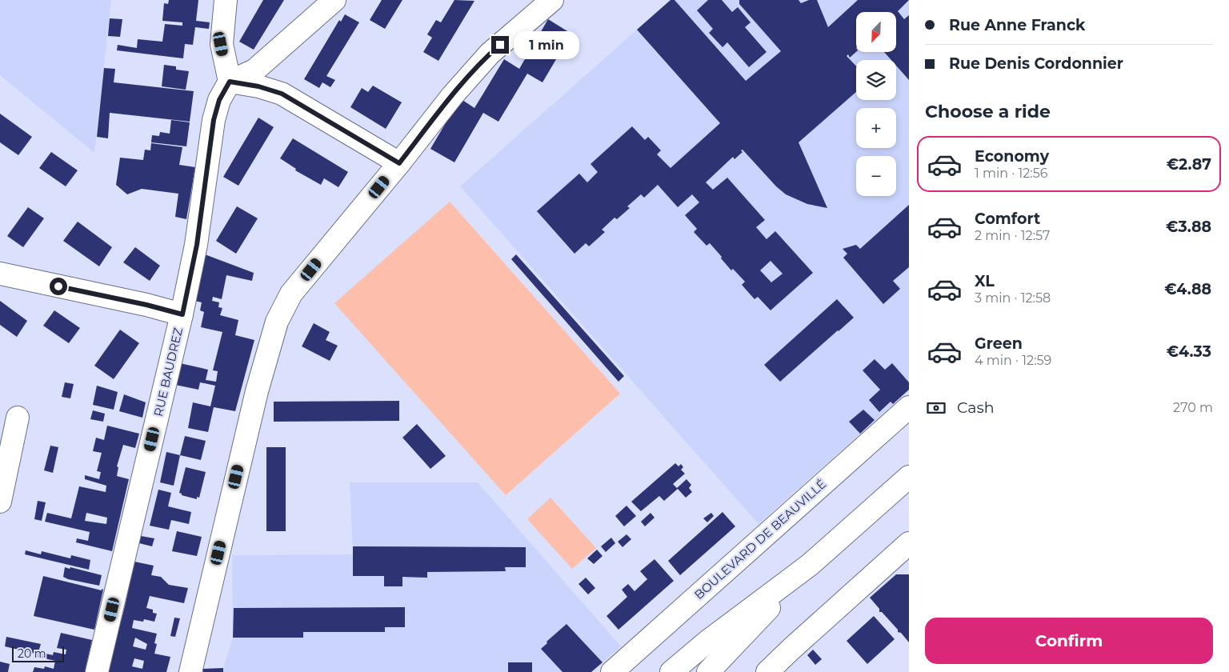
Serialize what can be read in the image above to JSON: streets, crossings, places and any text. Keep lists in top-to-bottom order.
{
  "streets": {
    "street": ["RUE BAUDREZ", "BOULEVARD DE BEAUVILLÉ"]
  },
  "scale_bar": "20 m",
  "north": "bottom left",
  "page": {
    "banner": ["Rue Anne Franck", "Rue Denis Cordonnier"],
    "map_buttons": ["+", "−"],
    "bubble": "1 min",
    "heading": "Choose a ride",
    "list": [
      {
        "name": "Economy",
        "note": "1 min · 12:56",
        "value": "€2.87"
      },
      {
        "name": "Comfort",
        "note": "2 min · 12:57",
        "value": "€3.88"
      },
      {
        "name": "XL",
        "note": "3 min · 12:58",
        "value": "€4.88"
      },
      {
        "name": "Green",
        "note": "4 min · 12:59",
        "value": "€4.33"
      }
    ],
    "pay": ["Cash", "270 m"],
    "buttons": "Confirm",
    "scale": "20 m"
  }
}
